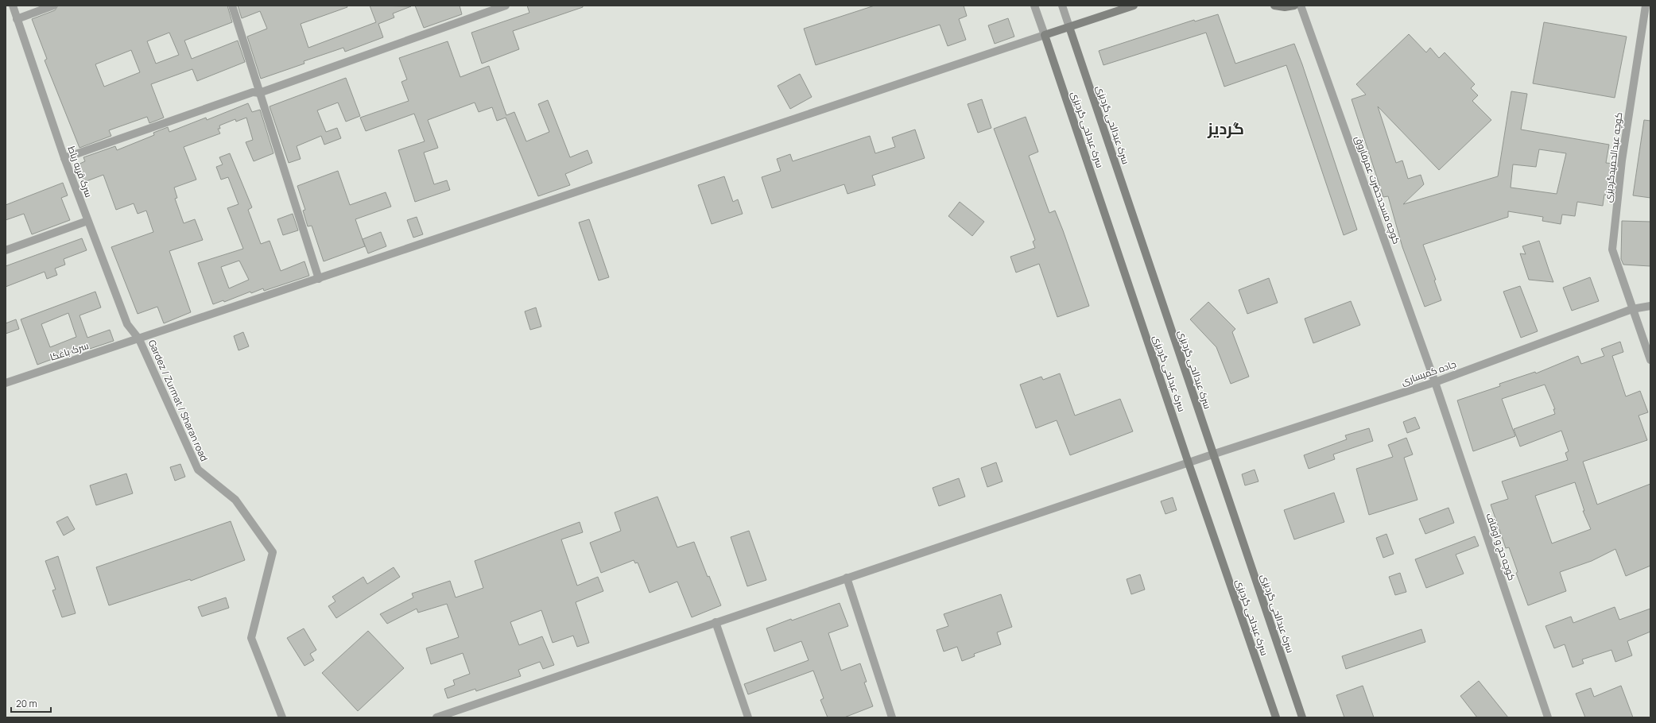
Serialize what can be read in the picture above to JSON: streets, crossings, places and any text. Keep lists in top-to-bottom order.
{
  "streets": {
    "main road": ["سرک عبدالحی گردیزی", "سرک عبدلحی گردیزی"],
    "street": [
      "کوچه عبدالحمیدگردیزی",
      "سرک قریه رباط",
      "کوچه مسجدحضرت عمرفاروق",
      "سرک باغکا",
      "جاده کمیساری",
      "Gardez / Zurmat / Sharan road",
      "کوچه حج و اوقاف"
    ]
  },
  "crossings": [
    ["سرک عبدالحی گردیزی", "جاده کمیساری"],
    ["سرک عبدلحی گردیزی", "سرک باغکا"],
    ["سرک عبدلحی گردیزی", "جاده کمیساری"],
    ["کوچه عبدالحمیدگردیزی", "جاده کمیساری"],
    ["سرک قریه رباط", "سرک باغکا"],
    ["سرک قریه رباط", "Gardez / Zurmat / Sharan road"],
    ["کوچه مسجدحضرت عمرفاروق", "جاده کمیساری"],
    ["کوچه مسجدحضرت عمرفاروق", "کوچه حج و اوقاف"],
    ["سرک باغکا", "Gardez / Zurmat / Sharan road"],
    ["جاده کمیساری", "کوچه حج و اوقاف"]
  ],
  "districts": ["گردیز"],
  "scale_bar": "20 m"
}
